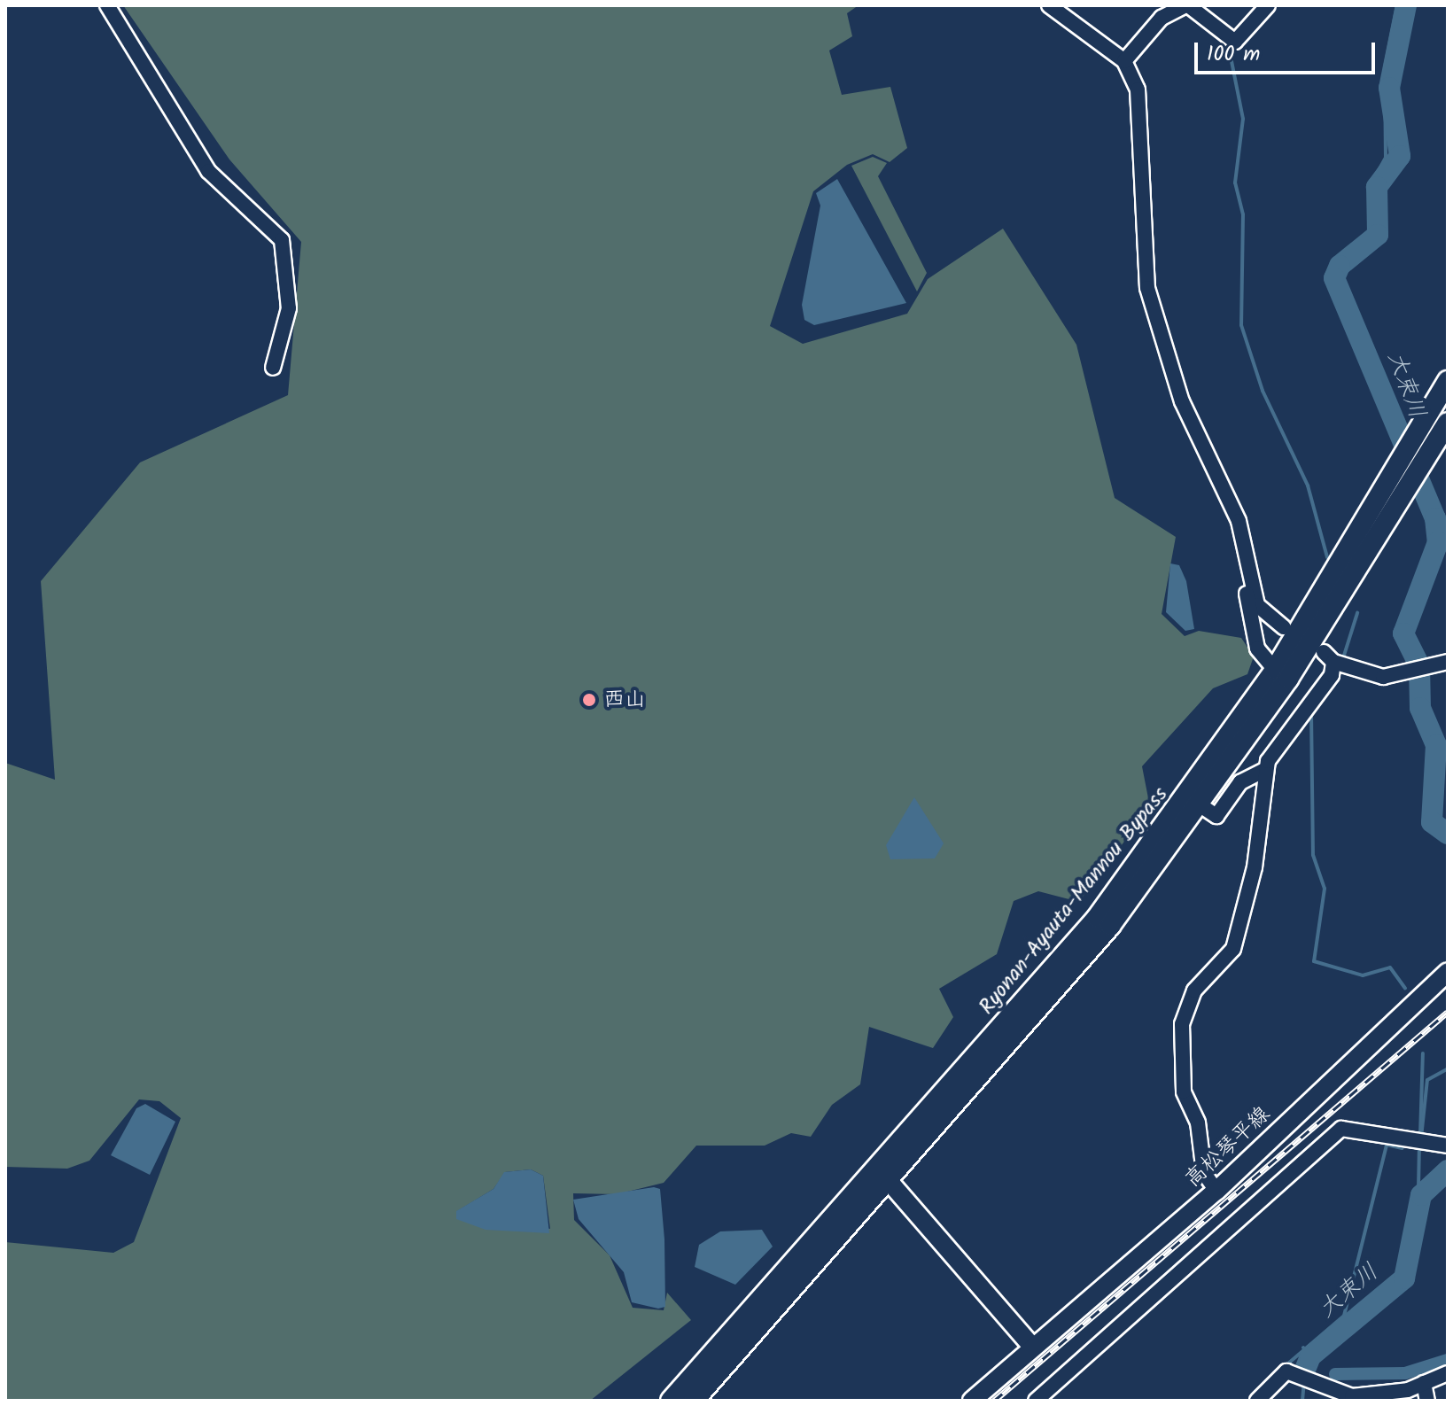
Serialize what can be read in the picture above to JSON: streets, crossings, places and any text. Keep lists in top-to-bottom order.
{
  "streets": {
    "highway": ["Ryonan-Ayauta-Mannou Bypass"],
    "main road": ["高松琴平線"]
  },
  "water": ["大束川"],
  "places": ["西山"],
  "scale_bar": "100 m"
}
